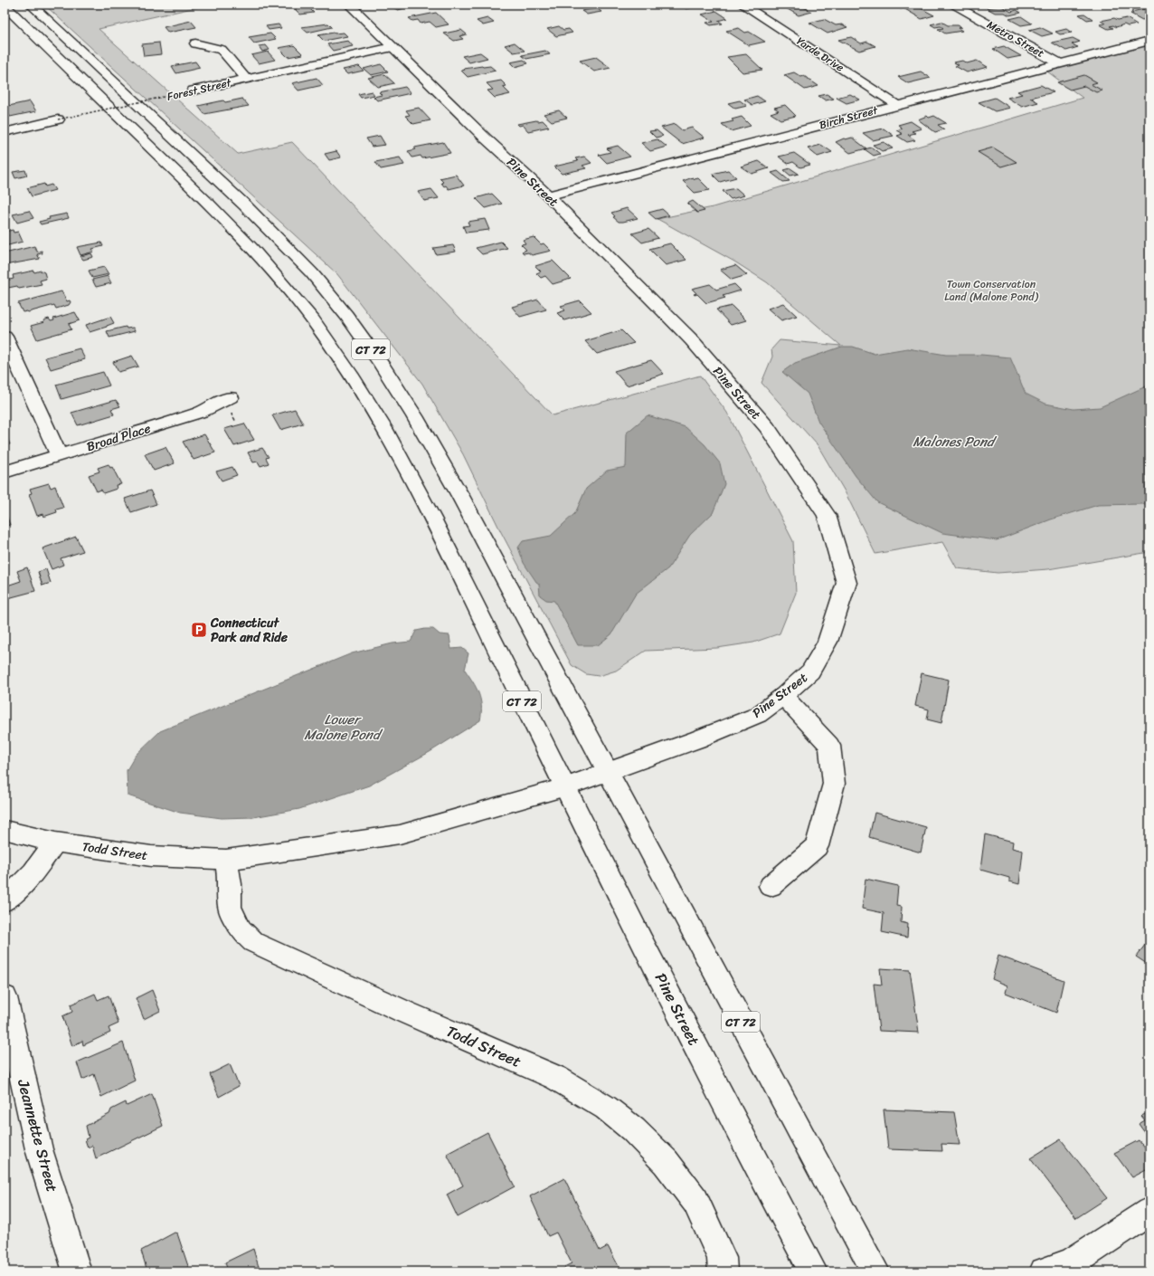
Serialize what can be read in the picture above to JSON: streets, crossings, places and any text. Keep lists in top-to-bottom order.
{
  "streets": {
    "main road": [
      "Metro Street",
      "Yarde Drive",
      "Forest Street",
      "Birch Street",
      "Pine Street",
      "CT 72",
      "Broad Place",
      "Todd Street",
      "Jeannette Street"
    ]
  },
  "crossings": [
    ["Metro Street", "Birch Street"],
    ["Yarde Drive", "Birch Street"],
    ["Forest Street", "Pine Street"],
    ["Birch Street", "Pine Street"],
    ["Pine Street", "CT 72"],
    ["Pine Street", "Todd Street"],
    ["CT 72", "Todd Street"]
  ],
  "water": ["Malones Pond", "Lower Malone Pond"],
  "parks": ["Town Conservation Land (Malone Pond)"],
  "places": {
    "parking": ["Connecticut Park and Ride"]
  }
}
